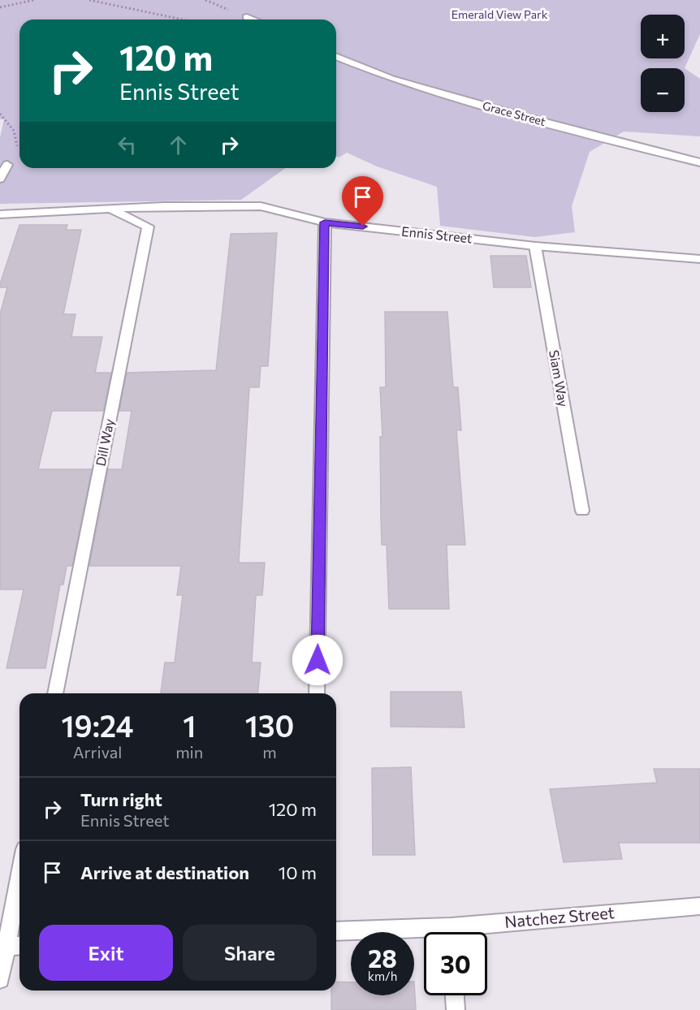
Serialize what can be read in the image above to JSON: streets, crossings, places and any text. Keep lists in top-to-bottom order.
{
  "streets": {
    "street": [
      "Grace Street",
      "Ennis Street",
      "Siam Way",
      "Dill Way",
      "Natchez Street"
    ]
  },
  "crossings": [
    ["Ennis Street", "Siam Way"],
    ["Ennis Street", "Dill Way"]
  ],
  "parks": ["Emerald View Park"],
  "page": {
    "map_buttons": ["+", "−"],
    "turn": ["120 m", "Ennis Street"],
    "eta": [
      "19:24",
      "Arrival",
      "1",
      "min",
      "130",
      "m"
    ],
    "list": [
      {
        "name": "Turn right",
        "note": "Ennis Street",
        "value": "120 m"
      },
      {
        "name": "Arrive at destination",
        "value": "10 m"
      }
    ],
    "buttons": ["Exit", "Share"],
    "speed": "28 km/h",
    "limit": "30"
  }
}
